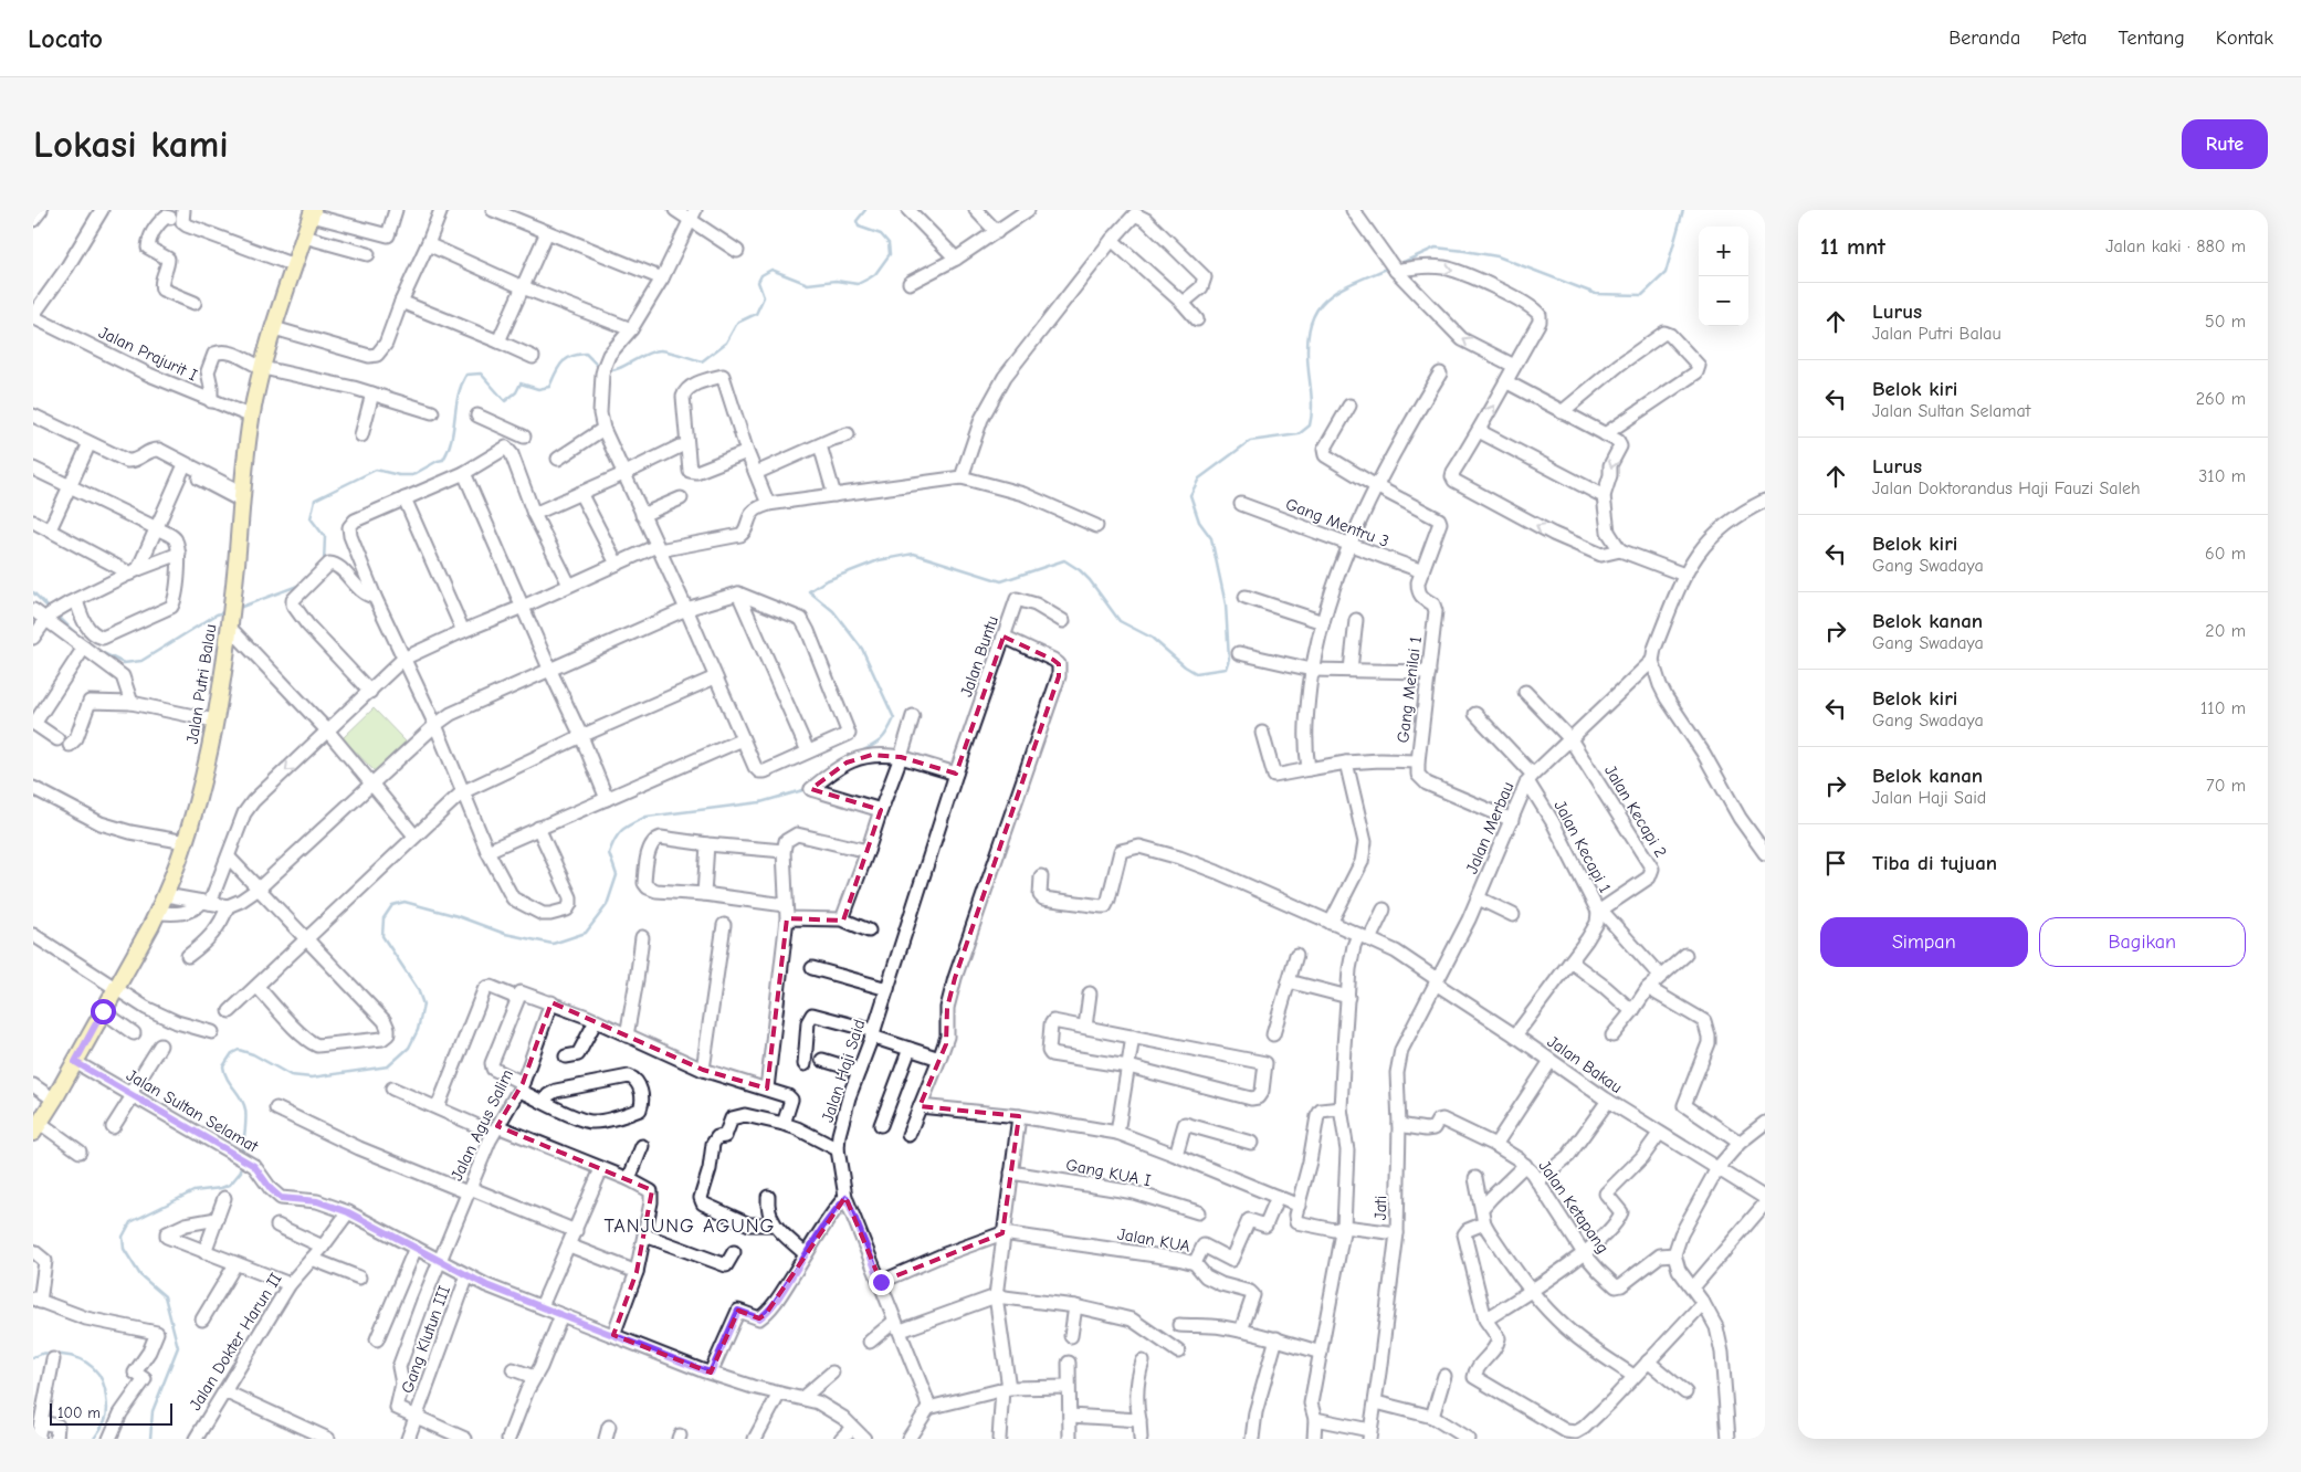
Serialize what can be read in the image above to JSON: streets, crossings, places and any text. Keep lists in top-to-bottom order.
{
  "streets": {
    "main road": ["Jalan Putri Balau"],
    "street": [
      "Jalan Prajurit I",
      "Gang Mentru 3",
      "Jalan Buntu",
      "Gang Menilai 1",
      "Jalan Kecapi 2",
      "Jalan Merbau",
      "Jalan Kecapi 1",
      "Jalan Bakau",
      "Jalan Haji Said",
      "Jalan Sultan Selamat",
      "Jalan Agus Salim",
      "Gang KUA I",
      "Jalan Ketapang",
      "Jati",
      "Jalan KUA",
      "Gang Klutun III",
      "Jalan Dokter Harun II"
    ]
  },
  "crossings": [
    ["Jalan Prajurit I", "Jalan Putri Balau"],
    ["Gang Mentru 3", "Gang Menilai 1"],
    ["Jalan Buntu", "Jalan Haji Said"],
    ["Jalan Putri Balau", "Jalan Sultan Selamat"],
    ["Gang Menilai 1", "Jalan Merbau"],
    ["Jalan Kecapi 2", "Jalan Merbau"],
    ["Jalan Kecapi 2", "Jalan Kecapi 1"],
    ["Jalan Merbau", "Jalan Kecapi 1"],
    ["Jalan Merbau", "Jalan Bakau"],
    ["Jalan Merbau", "Jati"],
    ["Jalan Kecapi 1", "Jalan Bakau"],
    ["Jalan Bakau", "Jati"],
    ["Jalan Sultan Selamat", "Jalan Agus Salim"],
    ["Jalan Sultan Selamat", "Gang Klutun III"],
    ["Jalan Sultan Selamat", "Jalan Dokter Harun II"],
    ["Jalan Agus Salim", "Gang Klutun III"],
    ["Jalan Ketapang", "Jati"]
  ],
  "districts": ["TANJUNG AGUNG"],
  "scale_bar": "100 m",
  "page": {
    "header": "Locato",
    "nav": [
      "Beranda",
      "Peta",
      "Tentang",
      "Kontak"
    ],
    "buttons": [
      "Rute",
      ["Simpan", "Bagikan"]
    ],
    "title": "Lokasi kami",
    "heading": ["11 mnt", "Jalan kaki · 880 m"],
    "map_buttons": ["+", "−"],
    "list": [
      ["Lurus", "Jalan Putri Balau", "50 m"],
      ["Belok kiri", "Jalan Sultan Selamat", "260 m"],
      ["Lurus", "Jalan Doktorandus Haji Fauzi Saleh", "310 m"],
      ["Belok kiri", "Gang Swadaya", "60 m"],
      ["Belok kanan", "Gang Swadaya", "20 m"],
      ["Belok kiri", "Gang Swadaya", "110 m"],
      ["Belok kanan", "Jalan Haji Said", "70 m"],
      "Tiba di tujuan"
    ],
    "scale": "100 m"
  }
}
